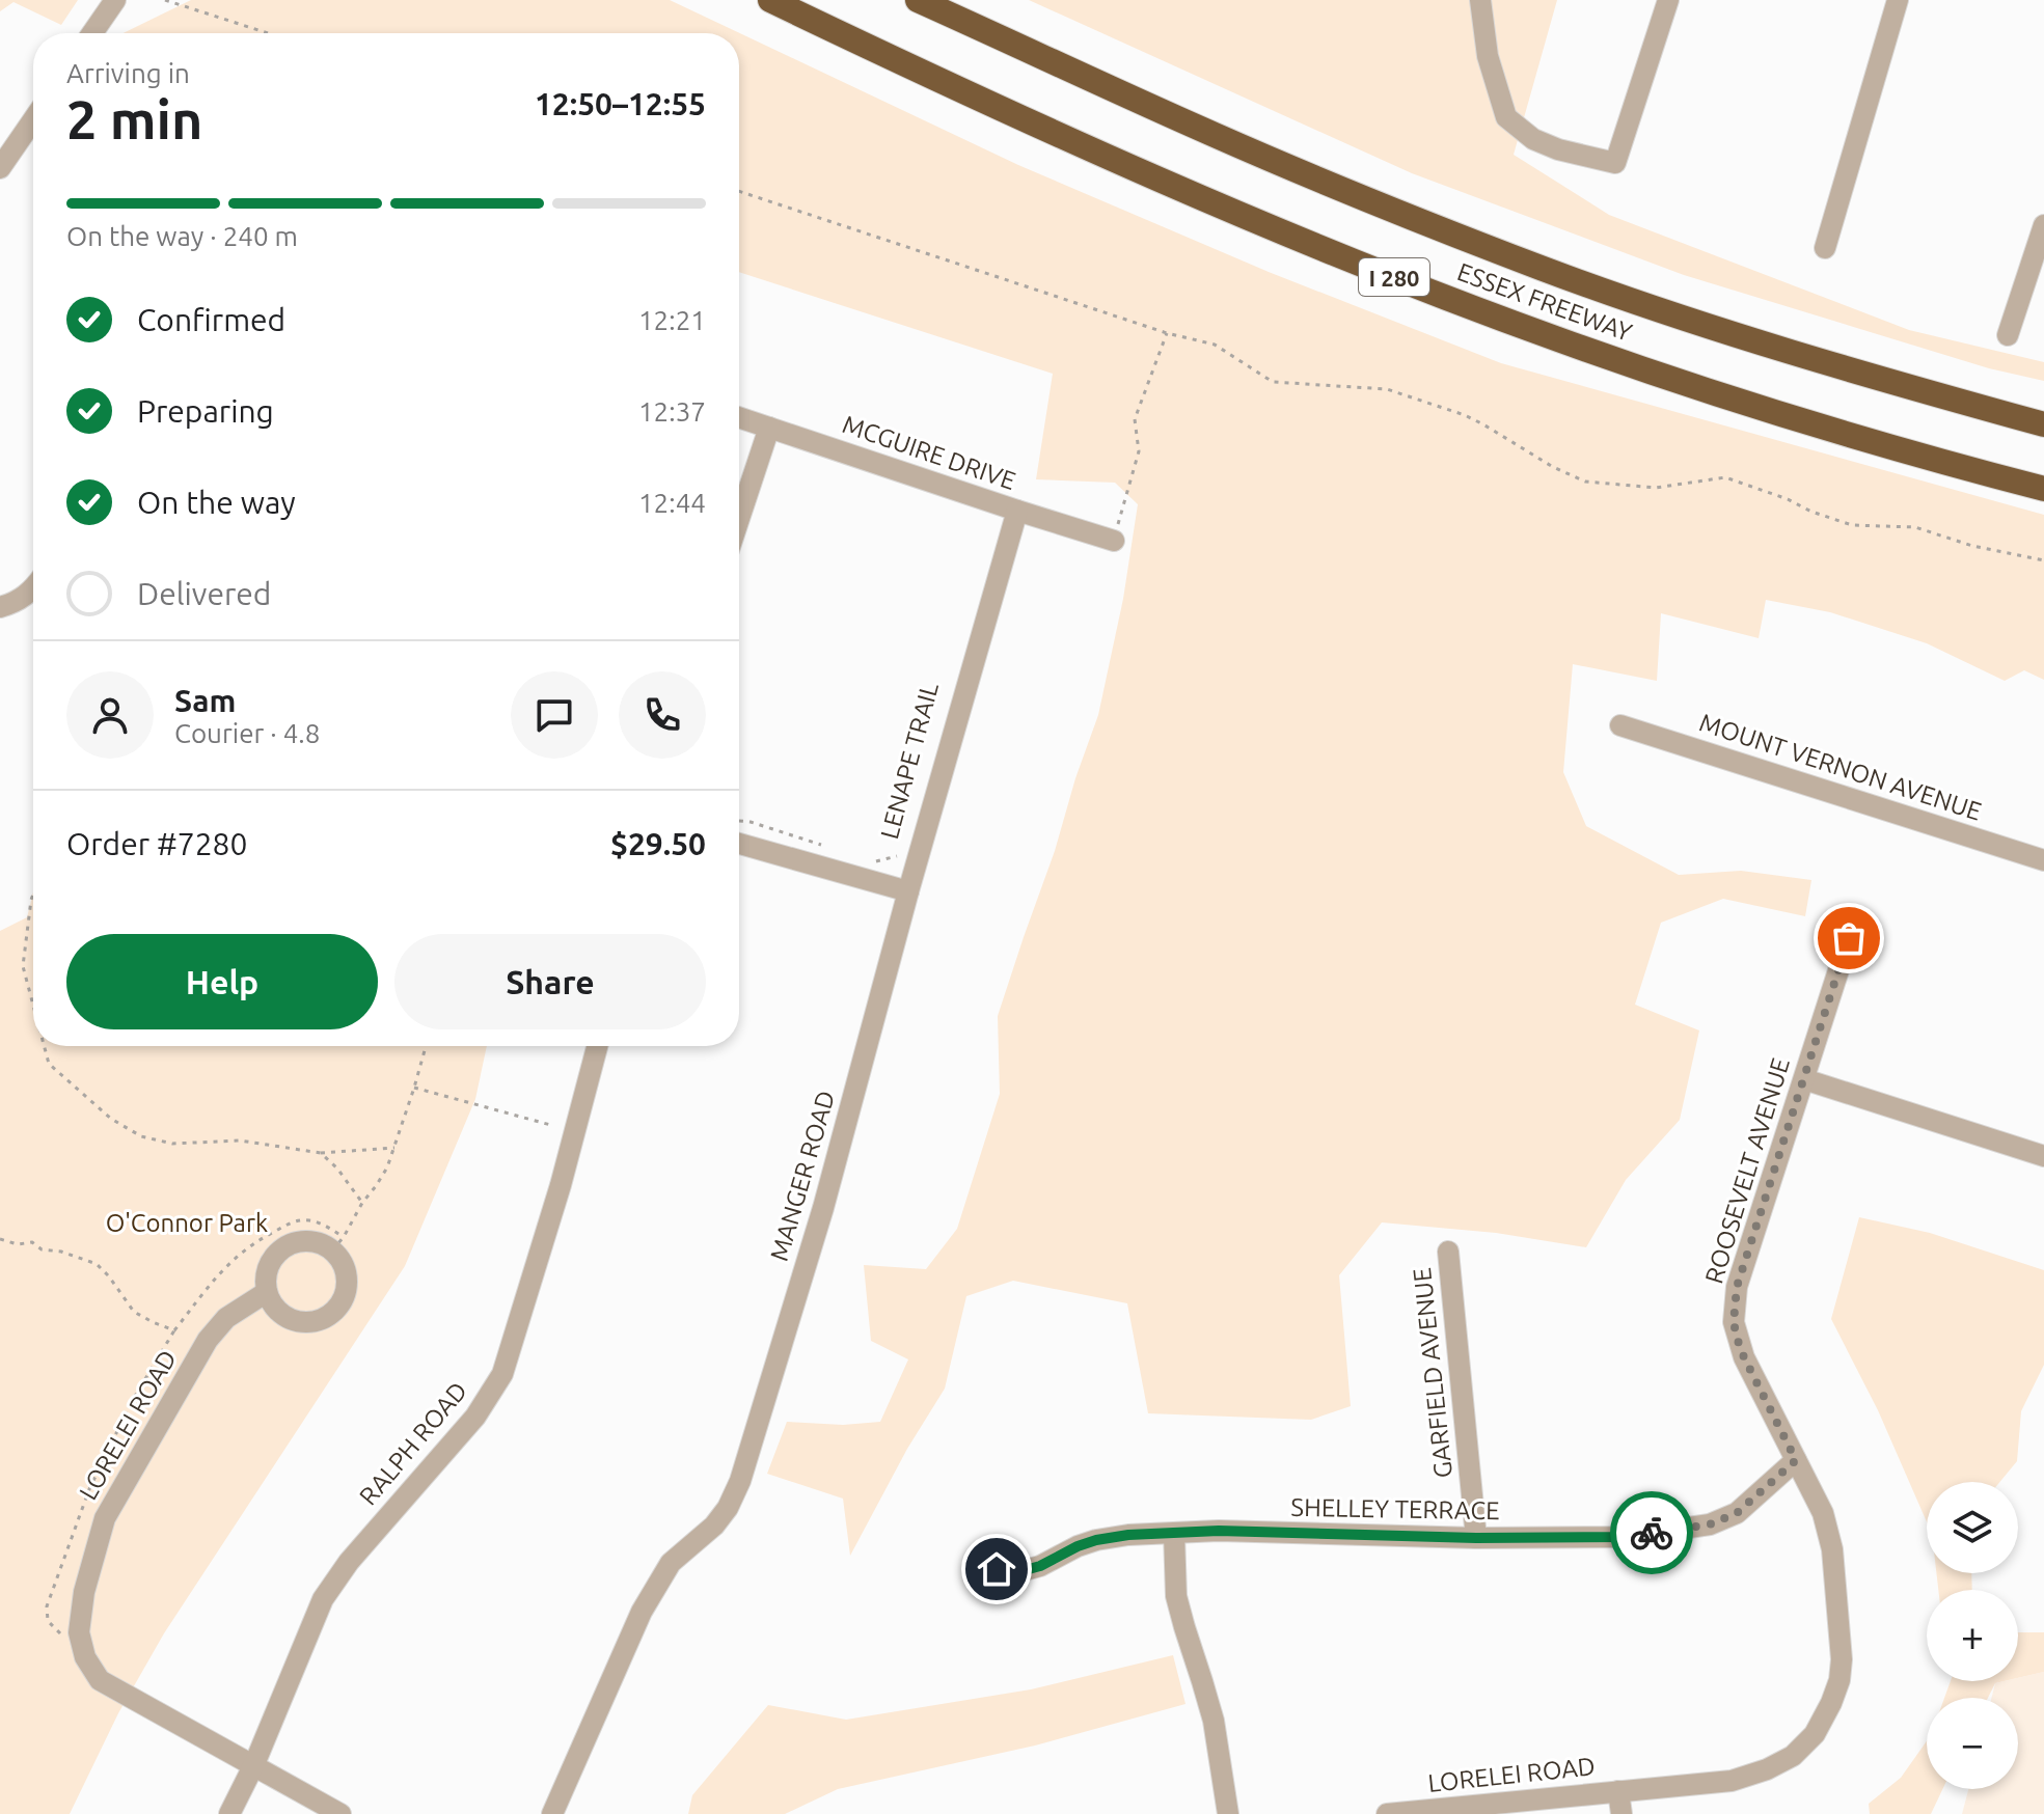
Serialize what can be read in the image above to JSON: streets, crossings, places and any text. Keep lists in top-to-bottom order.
{
  "streets": {
    "highway": ["I 280", "ESSEX FREEWAY"],
    "street": [
      "MCGUIRE DRIVE",
      "MOUNT VERNON AVENUE",
      "ROOSEVELT AVENUE",
      "MANGER ROAD",
      "GARFIELD AVENUE",
      "LORELEI ROAD",
      "RALPH ROAD",
      "SHELLEY TERRACE"
    ],
    "path": ["LENAPE TRAIL"]
  },
  "crossings": [
    ["MCGUIRE DRIVE", "MANGER ROAD"],
    ["ROOSEVELT AVENUE", "LORELEI ROAD"],
    ["ROOSEVELT AVENUE", "SHELLEY TERRACE"],
    ["GARFIELD AVENUE", "SHELLEY TERRACE"],
    ["LORELEI ROAD", "RALPH ROAD"]
  ],
  "parks": ["O'Connor Park"],
  "page": {
    "heading": ["2 min", "Arriving in", "12:50–12:55"],
    "panel": [
      "Sam",
      "Courier · 4.8",
      "Order #7280",
      "$29.50"
    ],
    "bar": "On the way · 240 m",
    "list": [
      ["Confirmed", "12:21"],
      ["Preparing", "12:37"],
      ["On the way", "12:44"],
      "Delivered"
    ],
    "buttons": ["Help", "Share"],
    "map_buttons": ["+", "−"]
  }
}
